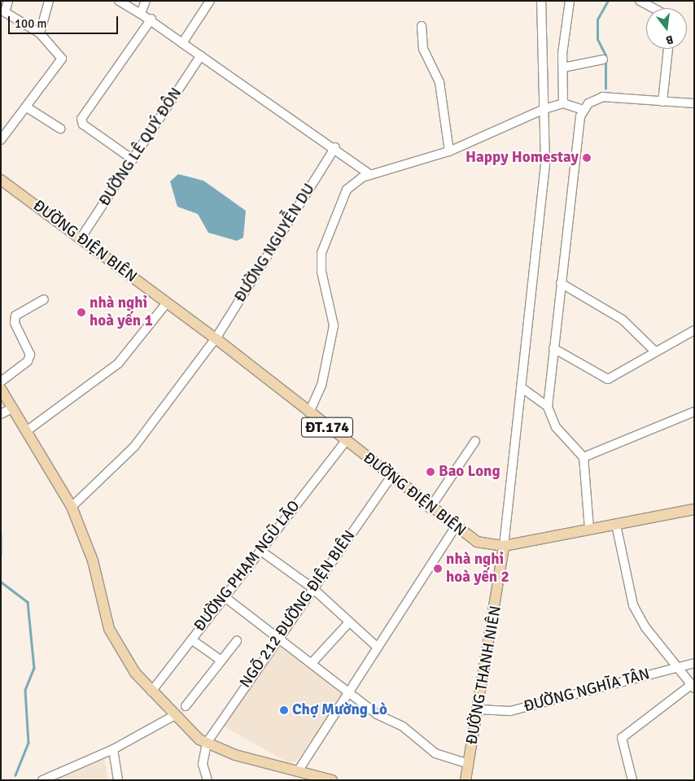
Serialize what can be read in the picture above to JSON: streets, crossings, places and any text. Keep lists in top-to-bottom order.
{
  "streets": {
    "main road": ["ĐƯỜNG ĐIỆN BIÊN", "ĐT.174", "ĐƯỜNG THANH NIÊN"],
    "street": [
      "ĐƯỜNG LÊ QUÝ ĐÔN",
      "ĐƯỜNG NGUYỄN DU",
      "ĐƯỜNG PHẠM NGŨ LÃO",
      "NGÕ 212 ĐƯỜNG ĐIỆN BIÊN",
      "ĐƯỜNG NGHĨA TÂN"
    ]
  },
  "crossings": [
    ["ĐƯỜNG LÊ QUÝ ĐÔN", "ĐƯỜNG ĐIỆN BIÊN"],
    ["ĐƯỜNG ĐIỆN BIÊN", "ĐƯỜNG NGUYỄN DU"],
    ["ĐƯỜNG ĐIỆN BIÊN", "ĐƯỜNG PHẠM NGŨ LÃO"],
    ["ĐƯỜNG ĐIỆN BIÊN", "NGÕ 212 ĐƯỜNG ĐIỆN BIÊN"],
    ["ĐƯỜNG ĐIỆN BIÊN", "ĐƯỜNG THANH NIÊN"],
    ["ĐƯỜNG THANH NIÊN", "ĐƯỜNG NGHĨA TÂN"]
  ],
  "places": [
    "Happy Homestay",
    "nhà nghỉ hoà yến 1",
    "Bao Long",
    "nhà nghỉ hoà yến 2",
    "Chợ Mường Lò"
  ],
  "scale_bar": "100 m",
  "north": "bottom"
}
